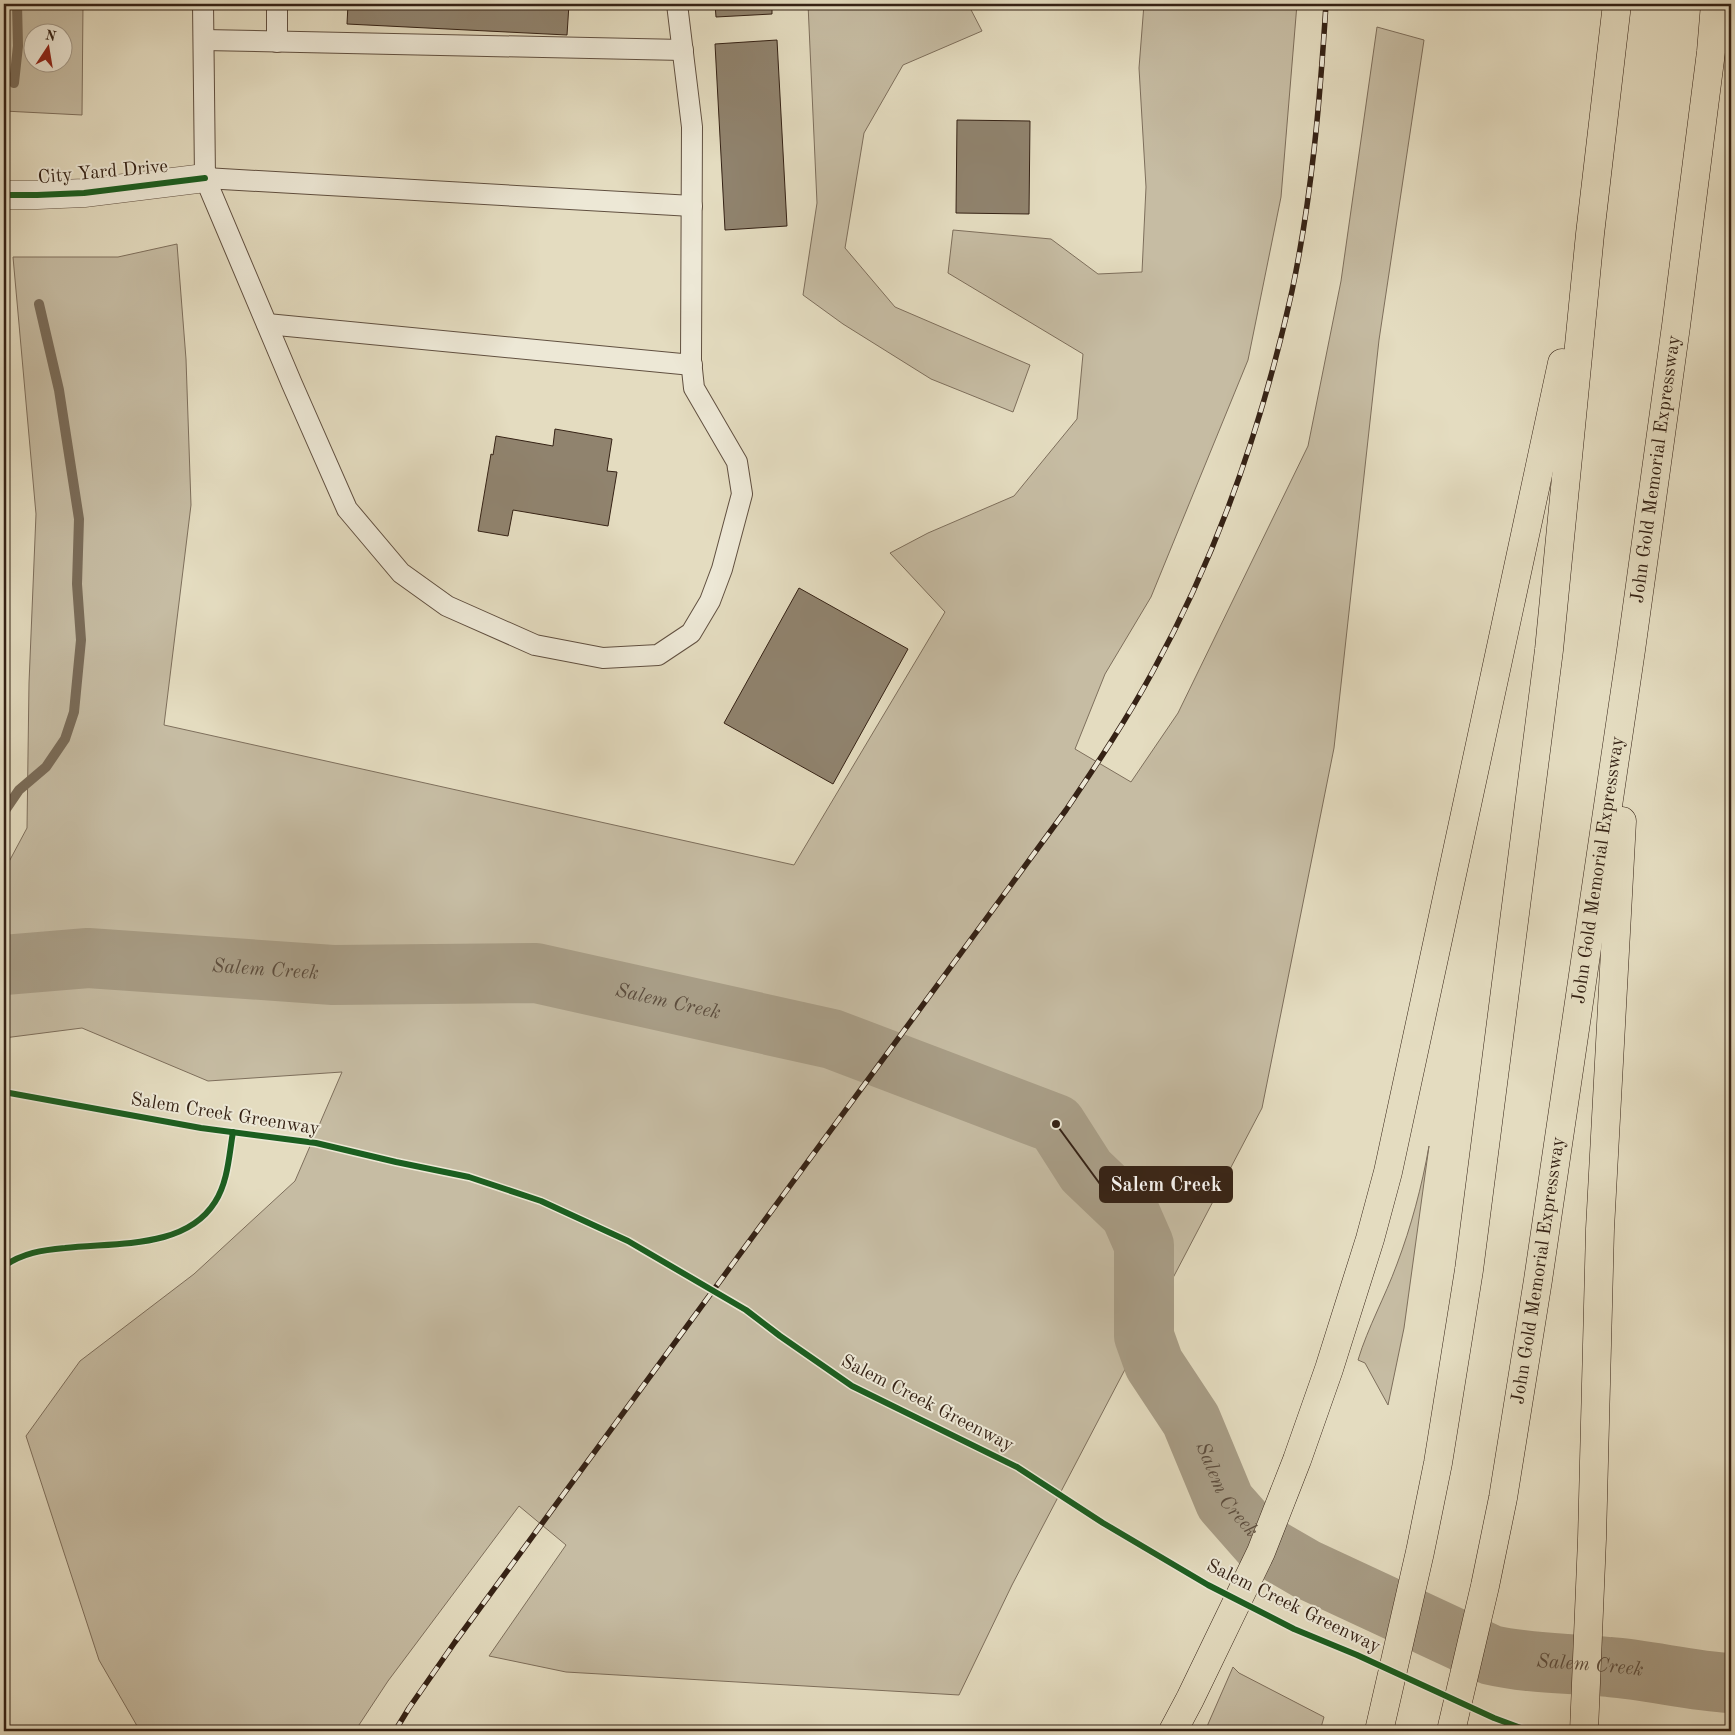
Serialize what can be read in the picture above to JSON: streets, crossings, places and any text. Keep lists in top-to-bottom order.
{
  "streets": {
    "highway": ["John Gold Memorial Expressway"],
    "street": ["City Yard Drive"],
    "cycle path": ["Salem Creek Greenway"]
  },
  "water": ["Salem Creek"],
  "places": ["Salem Creek"],
  "north": "top"
}
